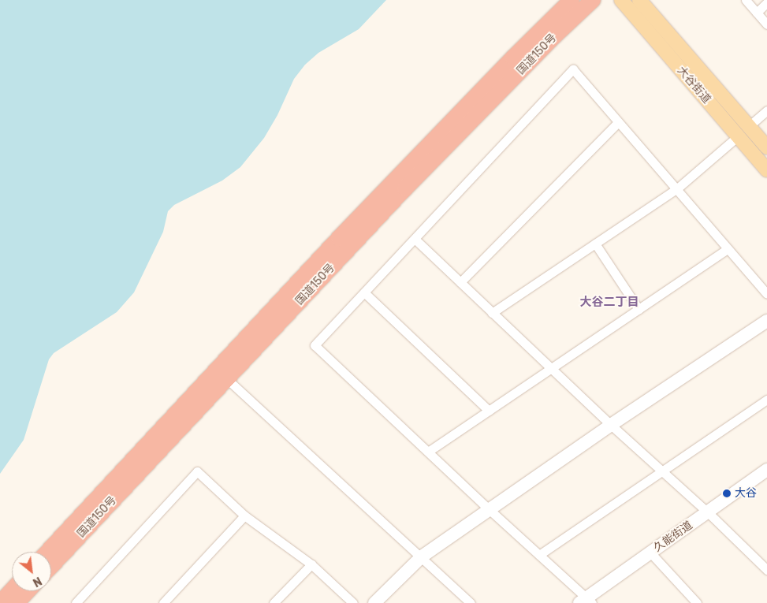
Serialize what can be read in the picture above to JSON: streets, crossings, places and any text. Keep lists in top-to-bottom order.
{
  "streets": {
    "highway": ["国道150号"],
    "main road": ["大谷街道"],
    "street": ["久能街道"]
  },
  "districts": ["大谷二丁目"],
  "places": ["大谷"],
  "north": "bottom right"
}
